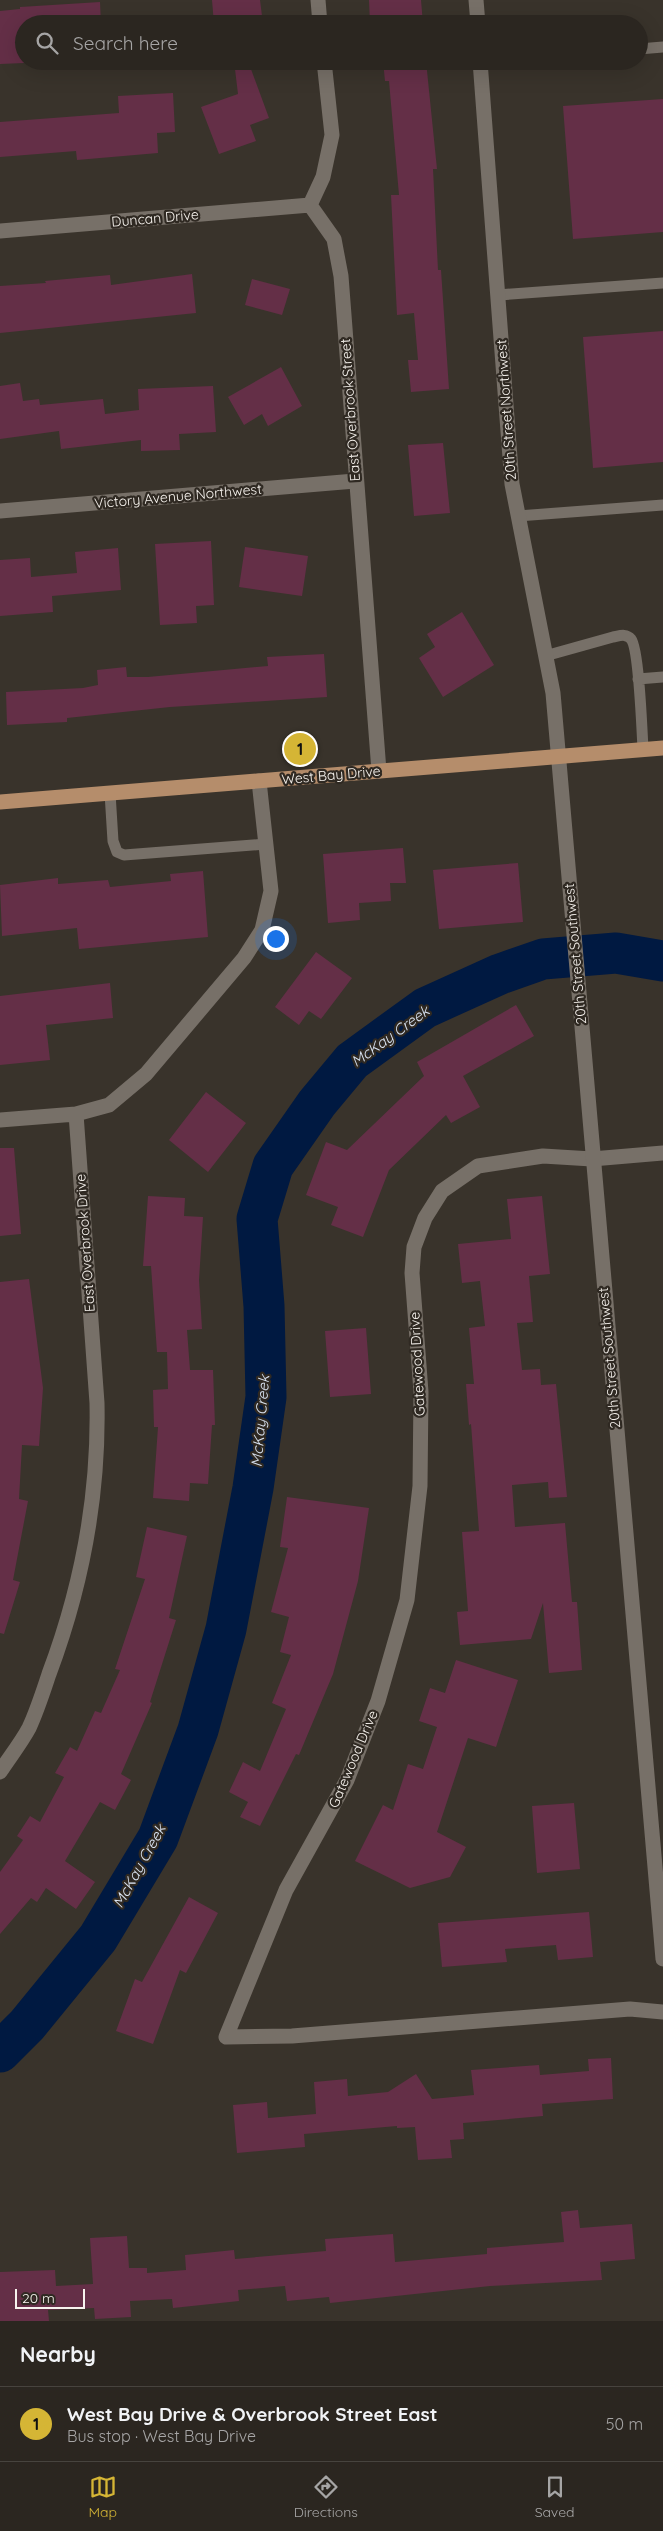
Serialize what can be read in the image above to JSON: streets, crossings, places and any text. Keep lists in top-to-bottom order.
{
  "streets": {
    "main road": ["West Bay Drive"],
    "street": [
      "Duncan Drive",
      "East Overbrook Street",
      "20th Street Northwest",
      "Victory Avenue Northwest",
      "20th Street Southwest",
      "East Overbrook Drive",
      "Gatewood Drive"
    ]
  },
  "crossings": [
    ["Duncan Drive", "East Overbrook Street"],
    ["East Overbrook Street", "Victory Avenue Northwest"],
    ["East Overbrook Street", "West Bay Drive"],
    ["20th Street Northwest", "West Bay Drive"],
    ["20th Street Northwest", "20th Street Southwest"],
    ["West Bay Drive", "20th Street Southwest"],
    ["20th Street Southwest", "Gatewood Drive"]
  ],
  "water": ["McKay Creek"],
  "scale_bar": "20 m",
  "page": {
    "search": "Search here",
    "pins": "1",
    "scale": "20 m",
    "heading": "Nearby",
    "list": [
      {
        "mark": "1",
        "name": "West Bay Drive & Overbrook Street East",
        "note": "Bus stop · West Bay Drive",
        "value": "50 m"
      }
    ],
    "nav": ["Map", "Directions", "Saved"]
  }
}
